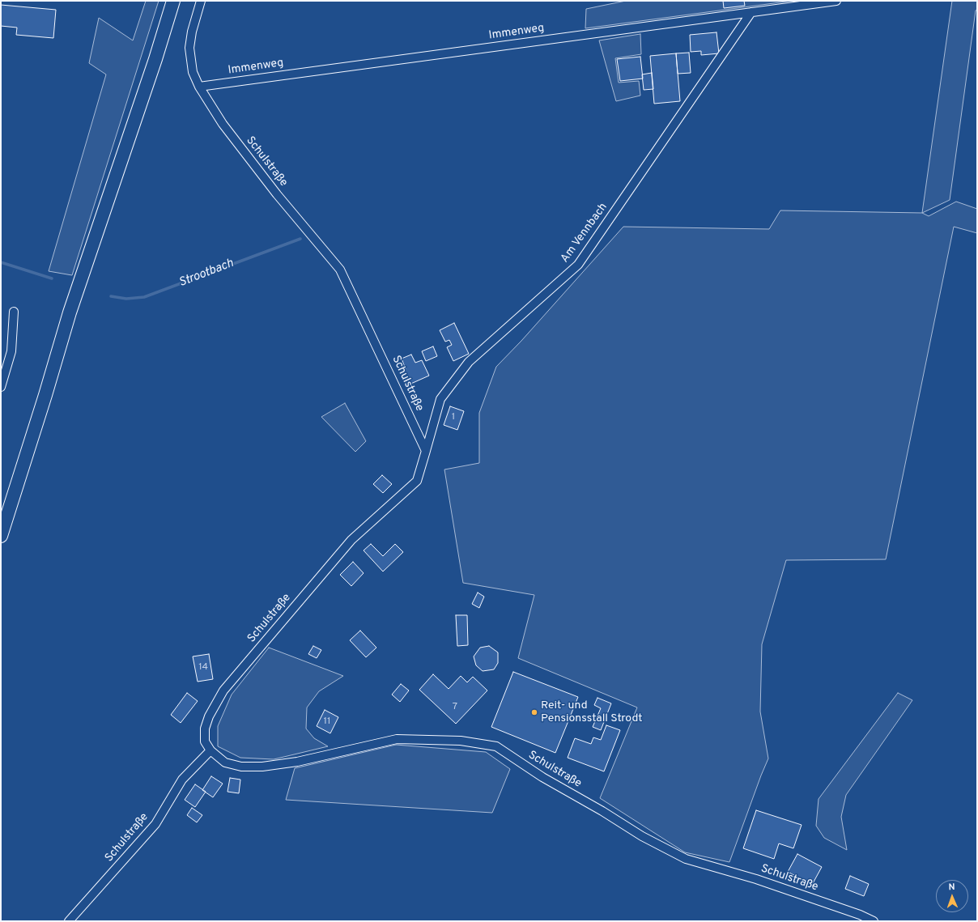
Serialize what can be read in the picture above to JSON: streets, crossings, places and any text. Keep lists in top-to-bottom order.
{
  "streets": {
    "street": ["Immenweg", "Schulstraße", "Am Vennbach"]
  },
  "crossings": [
    ["Immenweg", "Schulstraße"],
    ["Immenweg", "Am Vennbach"],
    ["Schulstraße", "Am Vennbach"]
  ],
  "water": ["Strootbach"],
  "places": ["Reit- und Pensionsstall Strodt"],
  "house_numbers": [
    "1",
    "14",
    "7",
    "11"
  ],
  "north": "top"
}
